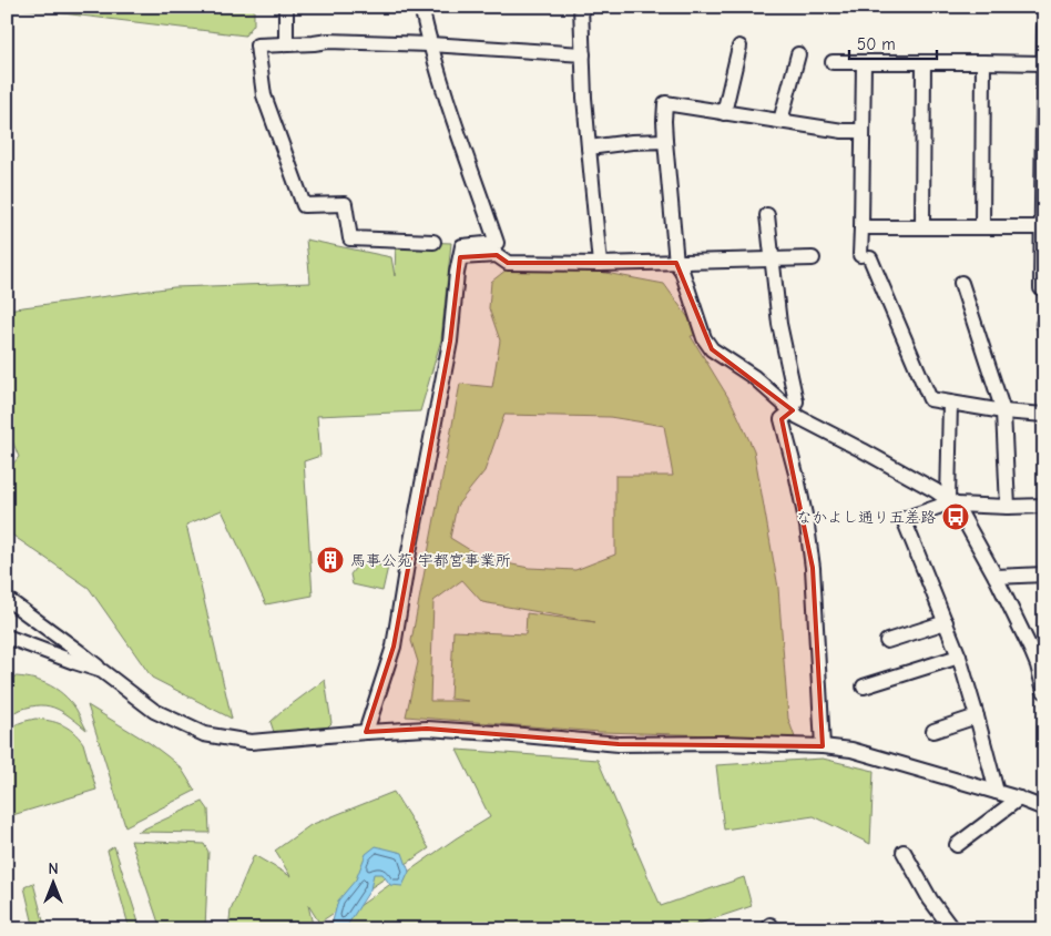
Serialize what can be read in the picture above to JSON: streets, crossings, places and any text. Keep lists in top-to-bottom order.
{
  "places": {
    "bus stop": ["なかよし通り五差路"],
    "building": ["馬事公苑 宇都宮事業所"]
  },
  "scale_bar": "50 m",
  "north": "top"
}
